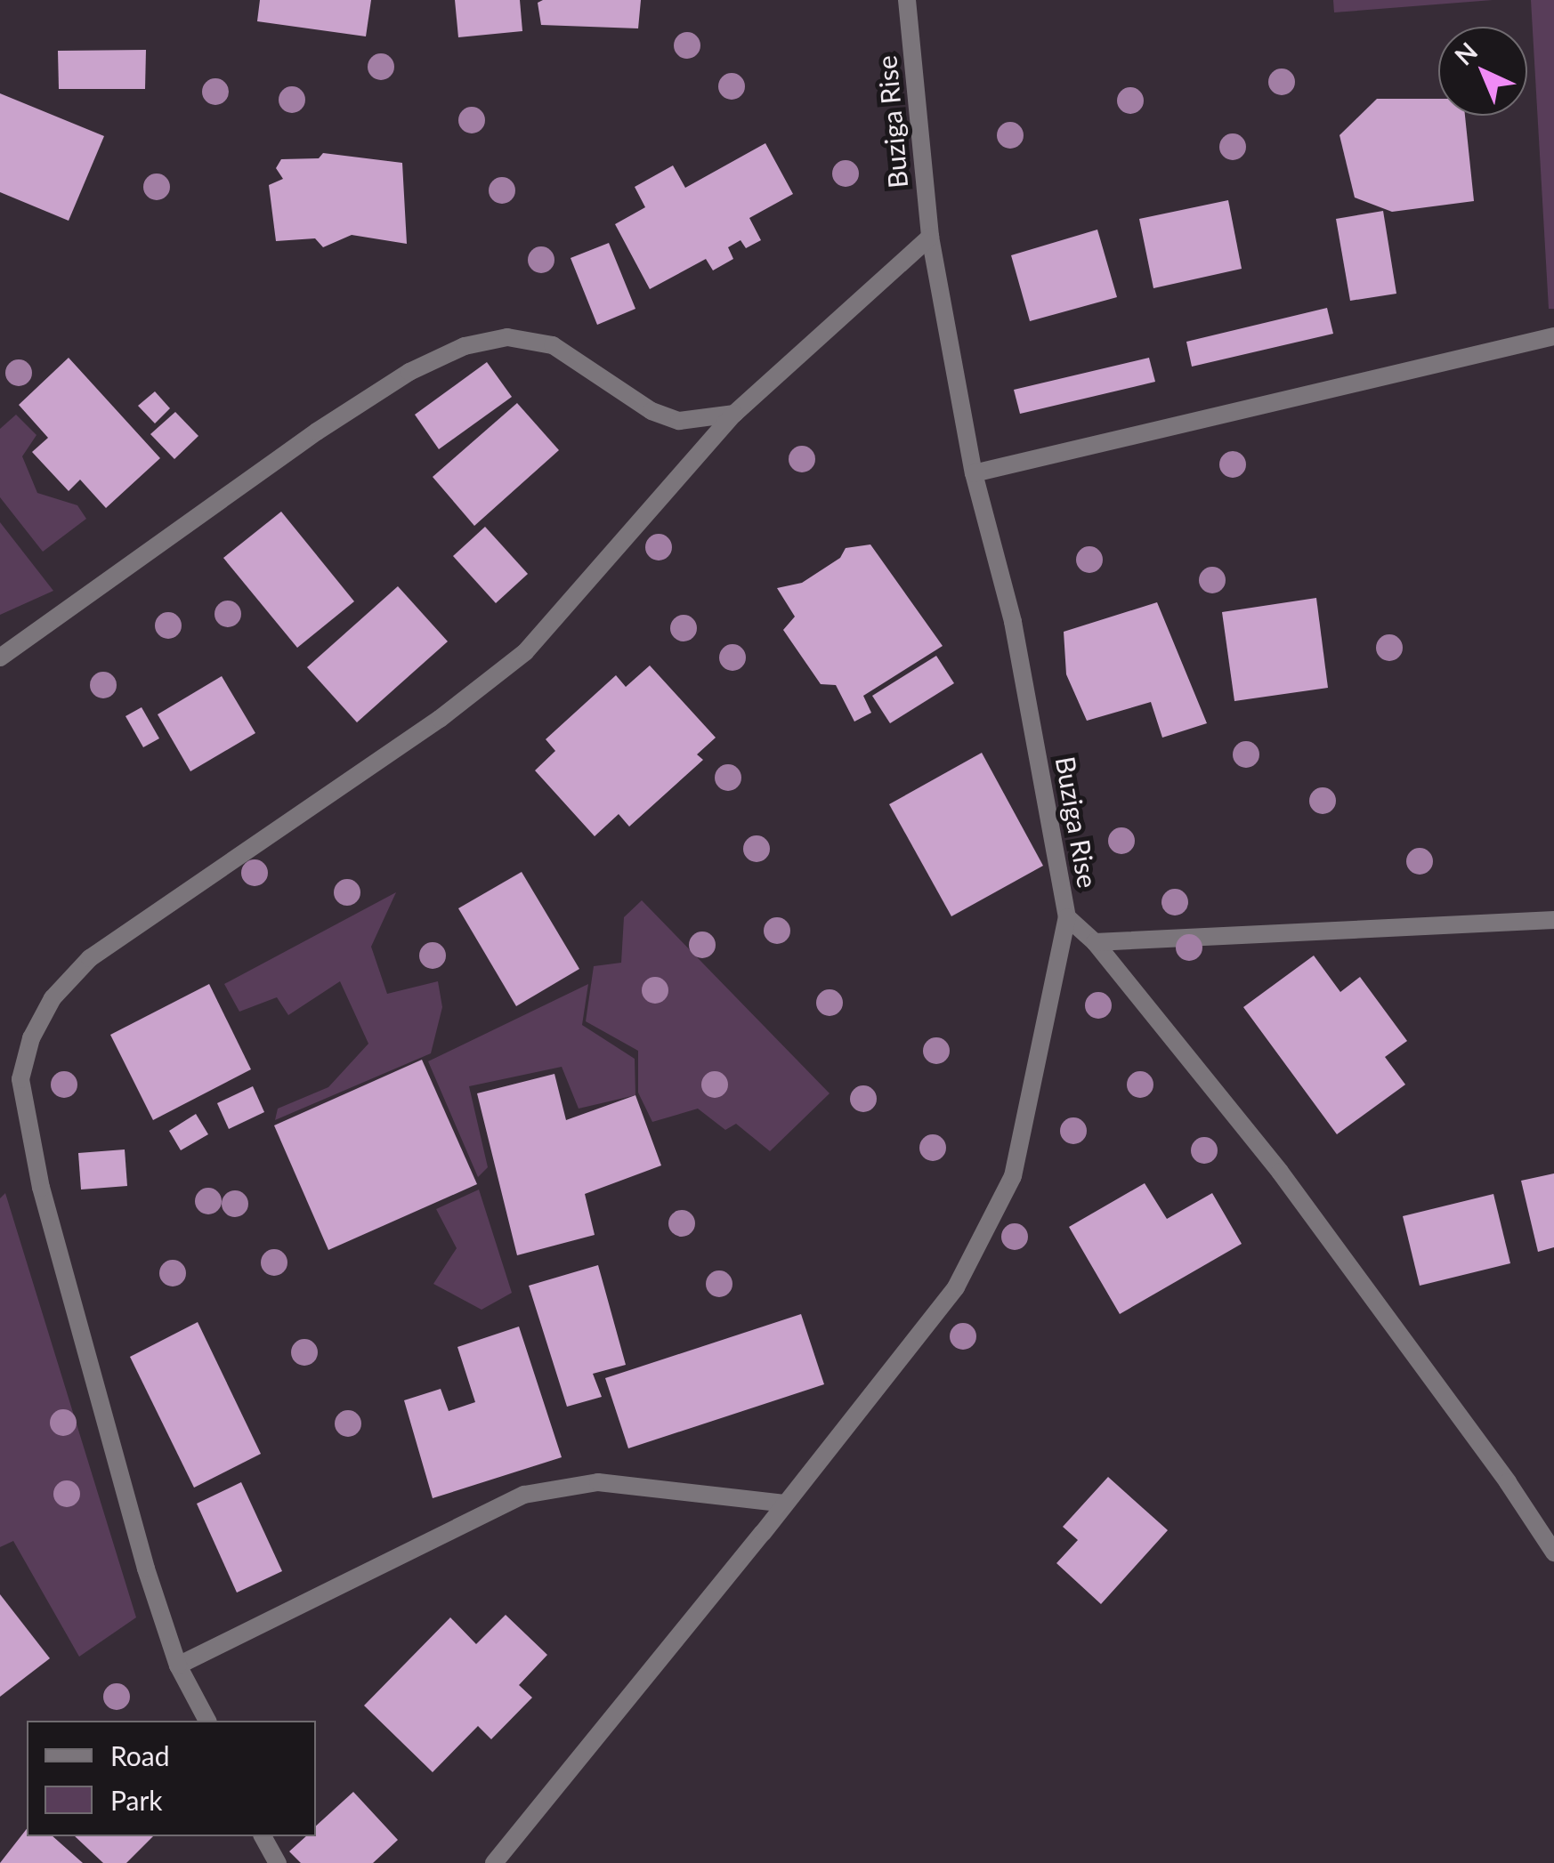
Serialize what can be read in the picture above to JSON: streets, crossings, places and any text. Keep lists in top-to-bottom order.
{
  "streets": {
    "street": ["Buziga Rise"]
  },
  "legend": ["Road", "Park"],
  "north": "top left"
}
